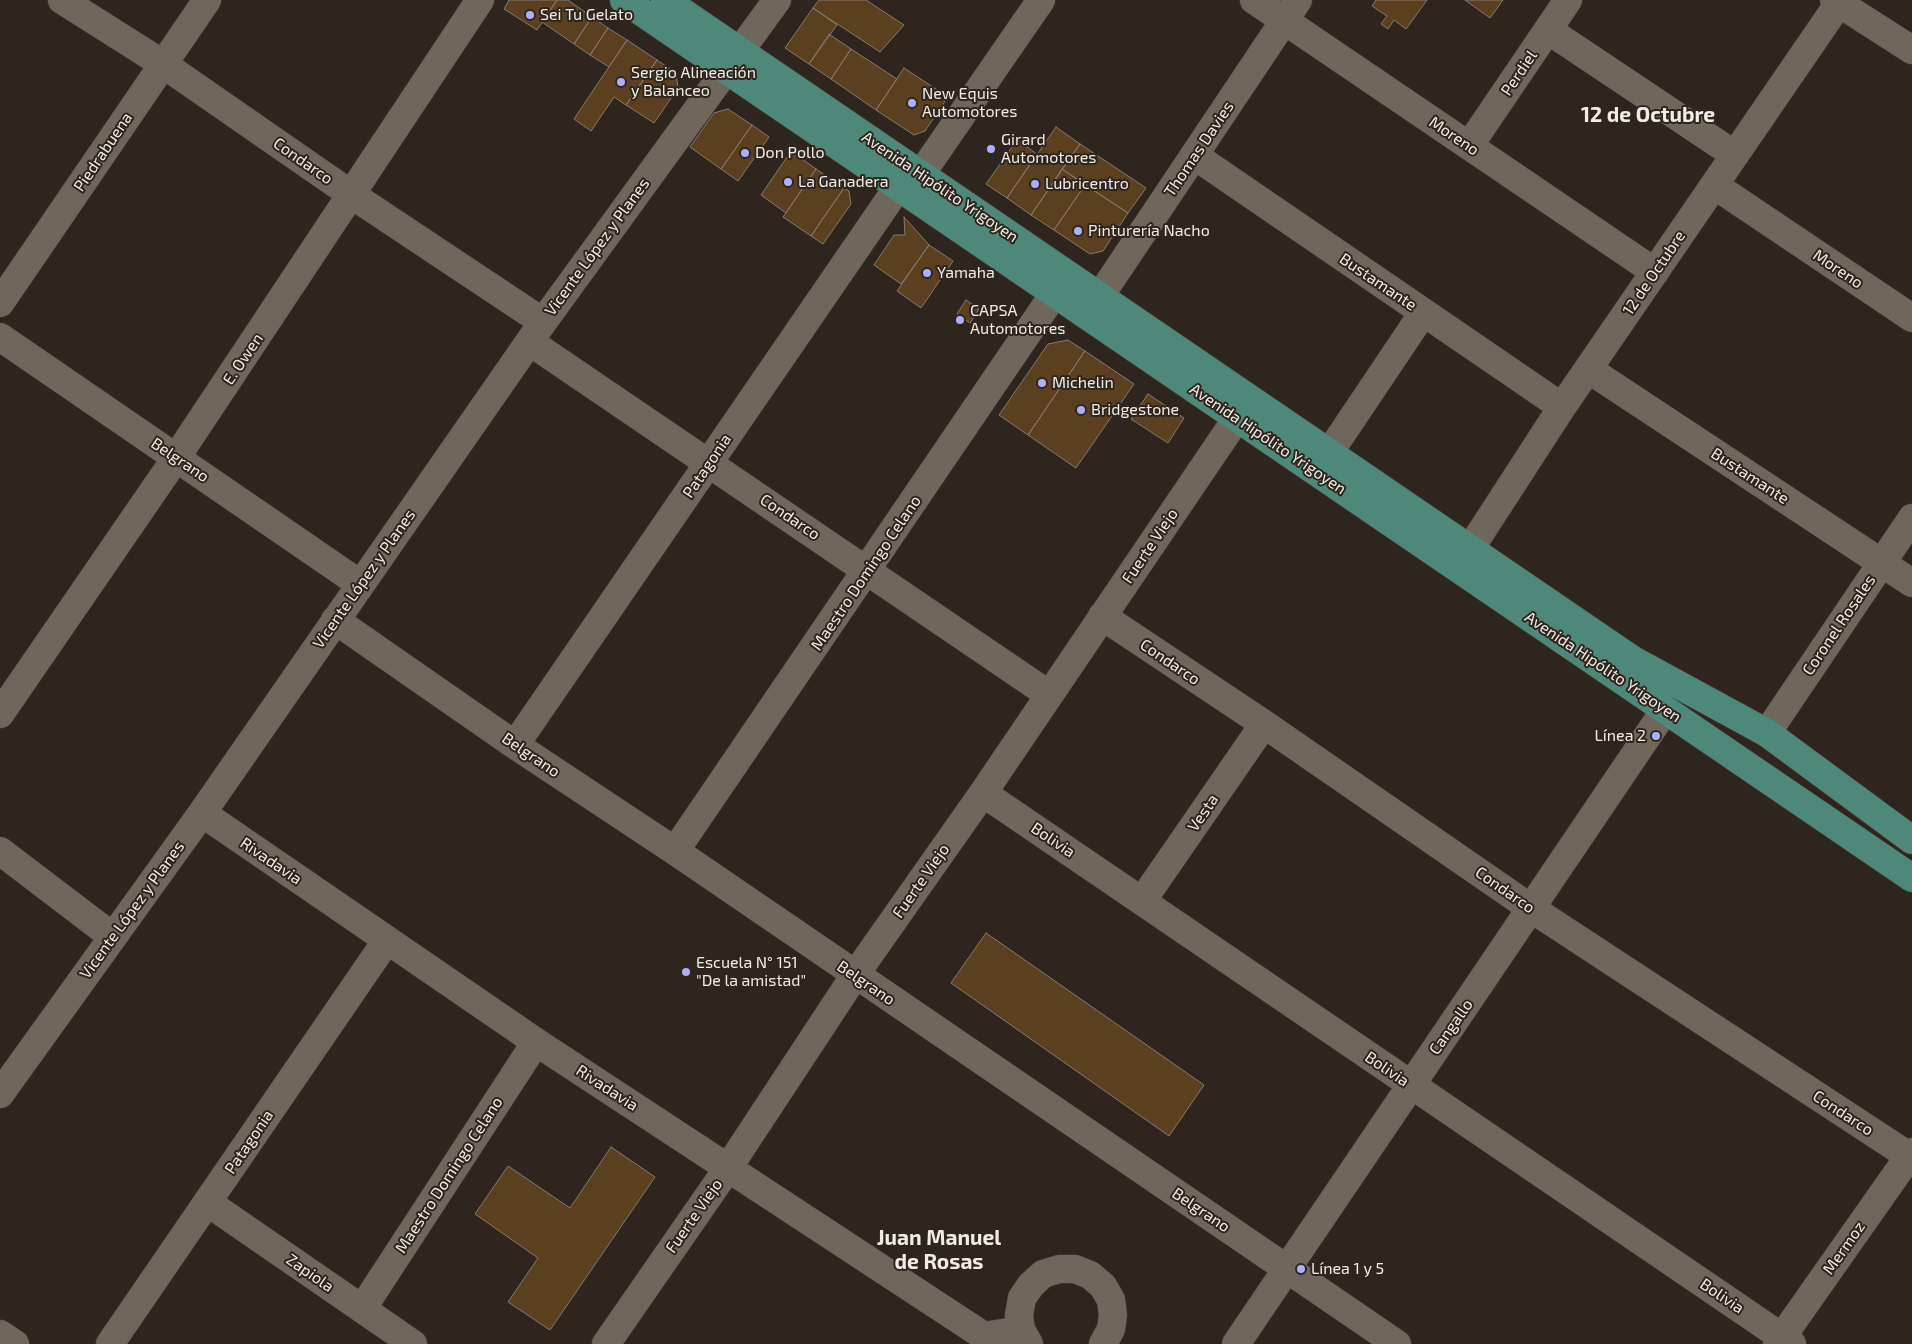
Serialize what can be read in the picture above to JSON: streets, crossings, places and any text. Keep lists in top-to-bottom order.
{
  "streets": {
    "main road": ["Avenida Hipólito Yrigoyen"],
    "street": [
      "Perdiel",
      "Moreno",
      "Thomas Davies",
      "Piedrabuena",
      "Condarco",
      "Vicente López y Planes",
      "12 de Octubre",
      "Bustamante",
      "E. Owen",
      "Belgrano",
      "Patagonia",
      "Fuerte Viejo",
      "Maestro Domingo Celano",
      "Coronel Rosales",
      "Vesta",
      "Bolivia",
      "Rivadavia",
      "Cangallo",
      "Mermoz",
      "Zapiola"
    ]
  },
  "crossings": [
    ["Perdiel", "Moreno"],
    ["Moreno", "Thomas Davies"],
    ["Moreno", "12 de Octubre"],
    ["Thomas Davies", "Avenida Hipólito Yrigoyen"],
    ["Thomas Davies", "Bustamante"],
    ["Piedrabuena", "Condarco"],
    ["Condarco", "Vicente López y Planes"],
    ["Condarco", "E. Owen"],
    ["Condarco", "Patagonia"],
    ["Condarco", "Fuerte Viejo"],
    ["Condarco", "Maestro Domingo Celano"],
    ["Condarco", "Vesta"],
    ["Condarco", "Cangallo"],
    ["Condarco", "Mermoz"],
    ["Avenida Hipólito Yrigoyen", "Vicente López y Planes"],
    ["Avenida Hipólito Yrigoyen", "12 de Octubre"],
    ["Avenida Hipólito Yrigoyen", "Patagonia"],
    ["Avenida Hipólito Yrigoyen", "Fuerte Viejo"],
    ["Avenida Hipólito Yrigoyen", "Maestro Domingo Celano"],
    ["Avenida Hipólito Yrigoyen", "Coronel Rosales"],
    ["Avenida Hipólito Yrigoyen", "Cangallo"],
    ["Vicente López y Planes", "Belgrano"],
    ["Vicente López y Planes", "Rivadavia"],
    ["12 de Octubre", "Bustamante"],
    ["Bustamante", "Coronel Rosales"],
    ["E. Owen", "Belgrano"],
    ["Belgrano", "Patagonia"],
    ["Belgrano", "Fuerte Viejo"],
    ["Belgrano", "Maestro Domingo Celano"],
    ["Belgrano", "Cangallo"],
    ["Patagonia", "Rivadavia"],
    ["Patagonia", "Zapiola"],
    ["Fuerte Viejo", "Bolivia"],
    ["Fuerte Viejo", "Rivadavia"],
    ["Maestro Domingo Celano", "Rivadavia"],
    ["Maestro Domingo Celano", "Zapiola"],
    ["Vesta", "Bolivia"],
    ["Bolivia", "Cangallo"],
    ["Bolivia", "Mermoz"]
  ],
  "districts": ["12 de Octubre", "Juan Manuel de Rosas"],
  "places": [
    "Sei Tu Gelato",
    "Sergio Alineación y Balanceo",
    "New Equis Automotores",
    "Girard Automotores",
    "Don Pollo",
    "La Ganadera",
    "Lubricentro",
    "Pinturería Nacho",
    "Yamaha",
    "CAPSA Automotores",
    "Michelin",
    "Bridgestone",
    "Línea 2",
    "Escuela N° 151 \"De la amistad\"",
    "Línea 1 y 5"
  ]
}
